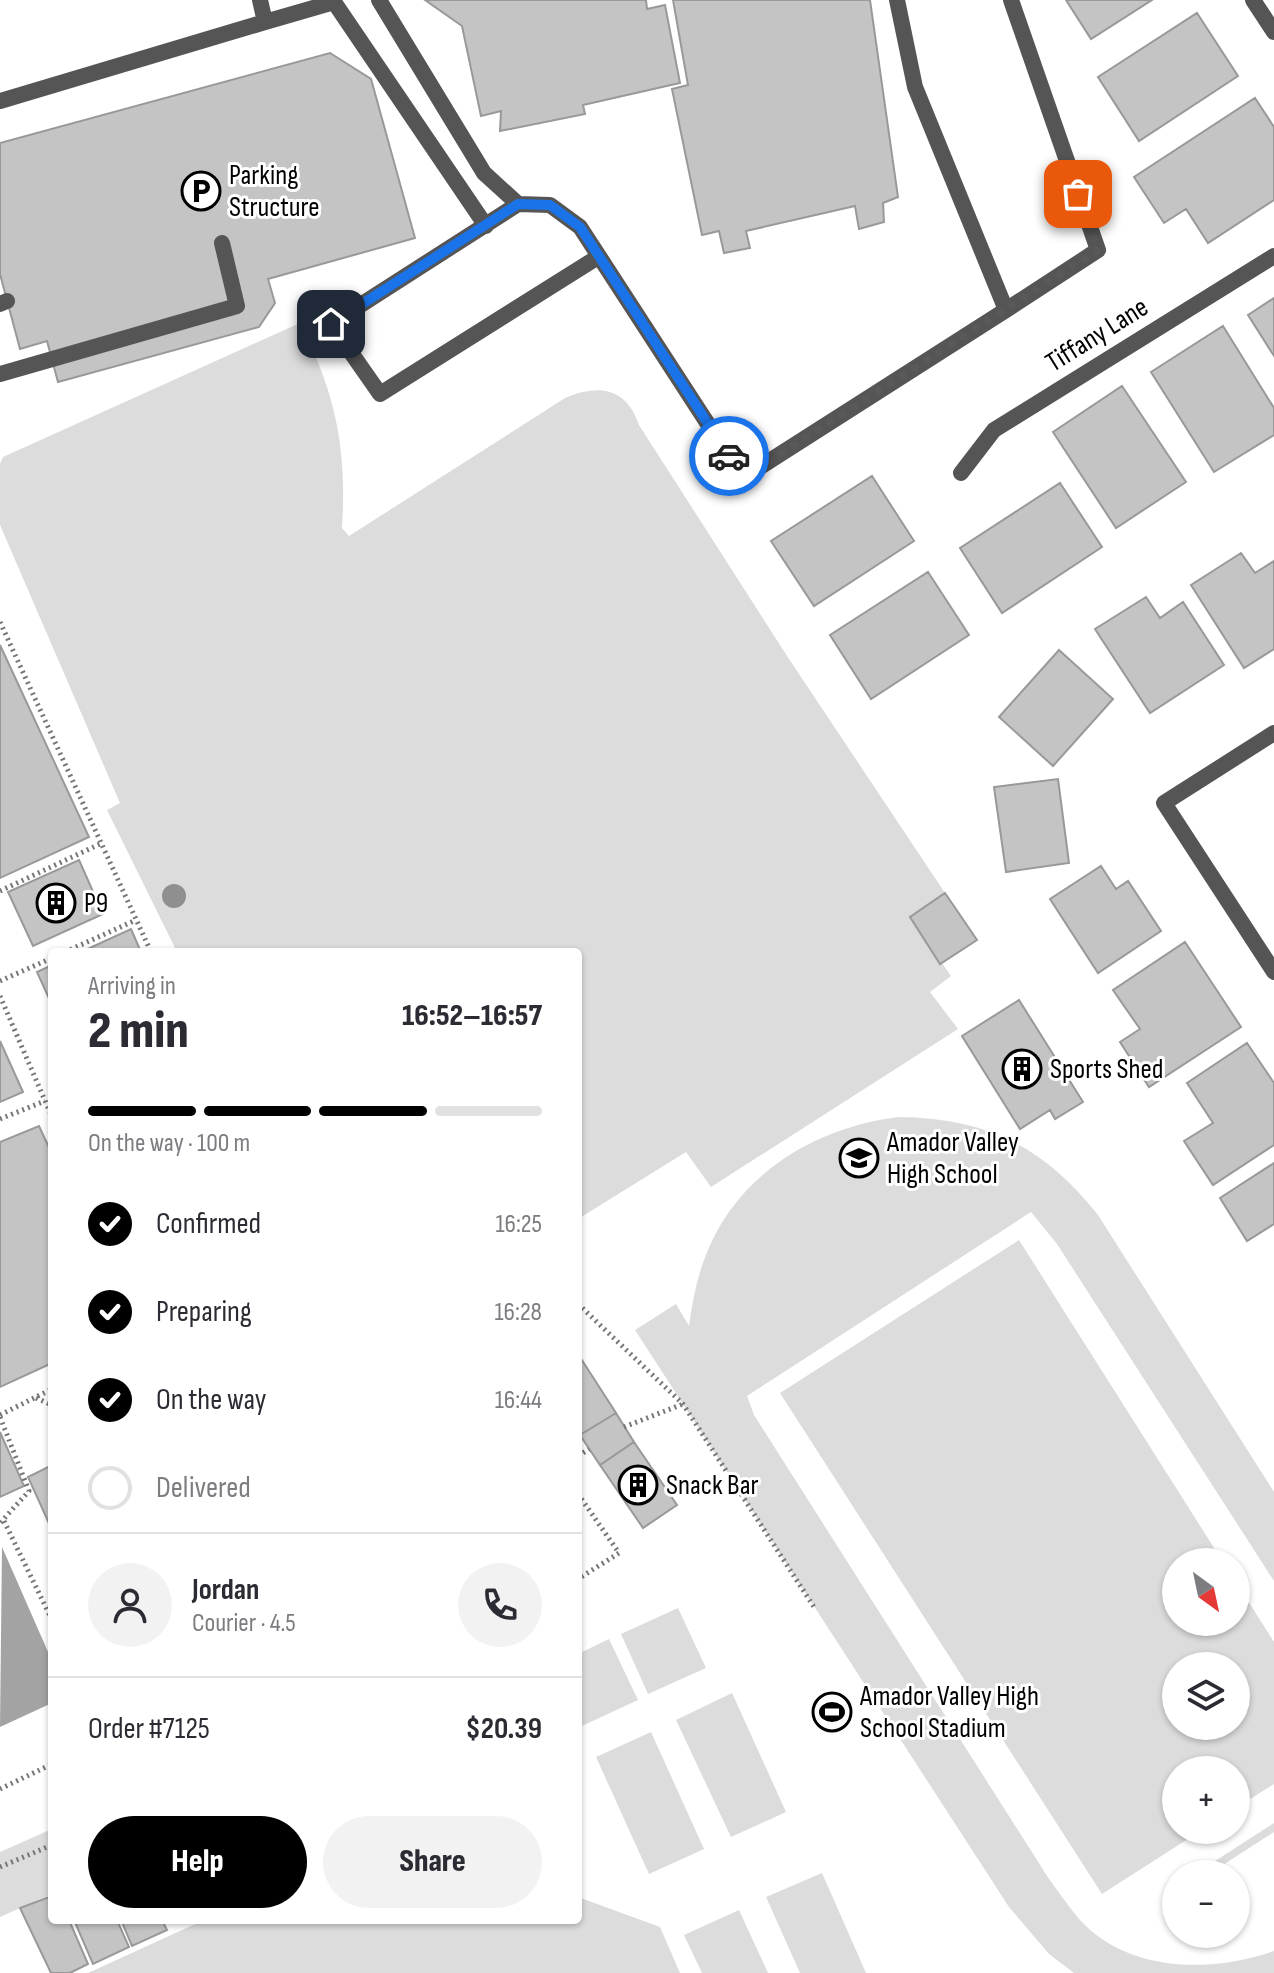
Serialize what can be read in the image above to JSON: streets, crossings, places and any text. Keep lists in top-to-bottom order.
{
  "streets": {
    "street": ["Tiffany Lane"]
  },
  "places": {
    "parking": ["Parking Structure"],
    "building": ["P9", "Sports Shed", "Snack Bar"],
    "school or university": ["Amador Valley High School"],
    "sports": ["Amador Valley High School Stadium"]
  },
  "north": "bottom right",
  "page": {
    "heading": ["2 min", "Arriving in", "16:52–16:57"],
    "panel": [
      "Jordan",
      "Courier · 4.5",
      "Order #7125",
      "$20.39"
    ],
    "bar": "On the way · 100 m",
    "list": [
      ["Confirmed", "16:25"],
      ["Preparing", "16:28"],
      ["On the way", "16:44"],
      "Delivered"
    ],
    "map_buttons": ["+", "−"],
    "buttons": ["Help", "Share"]
  }
}
